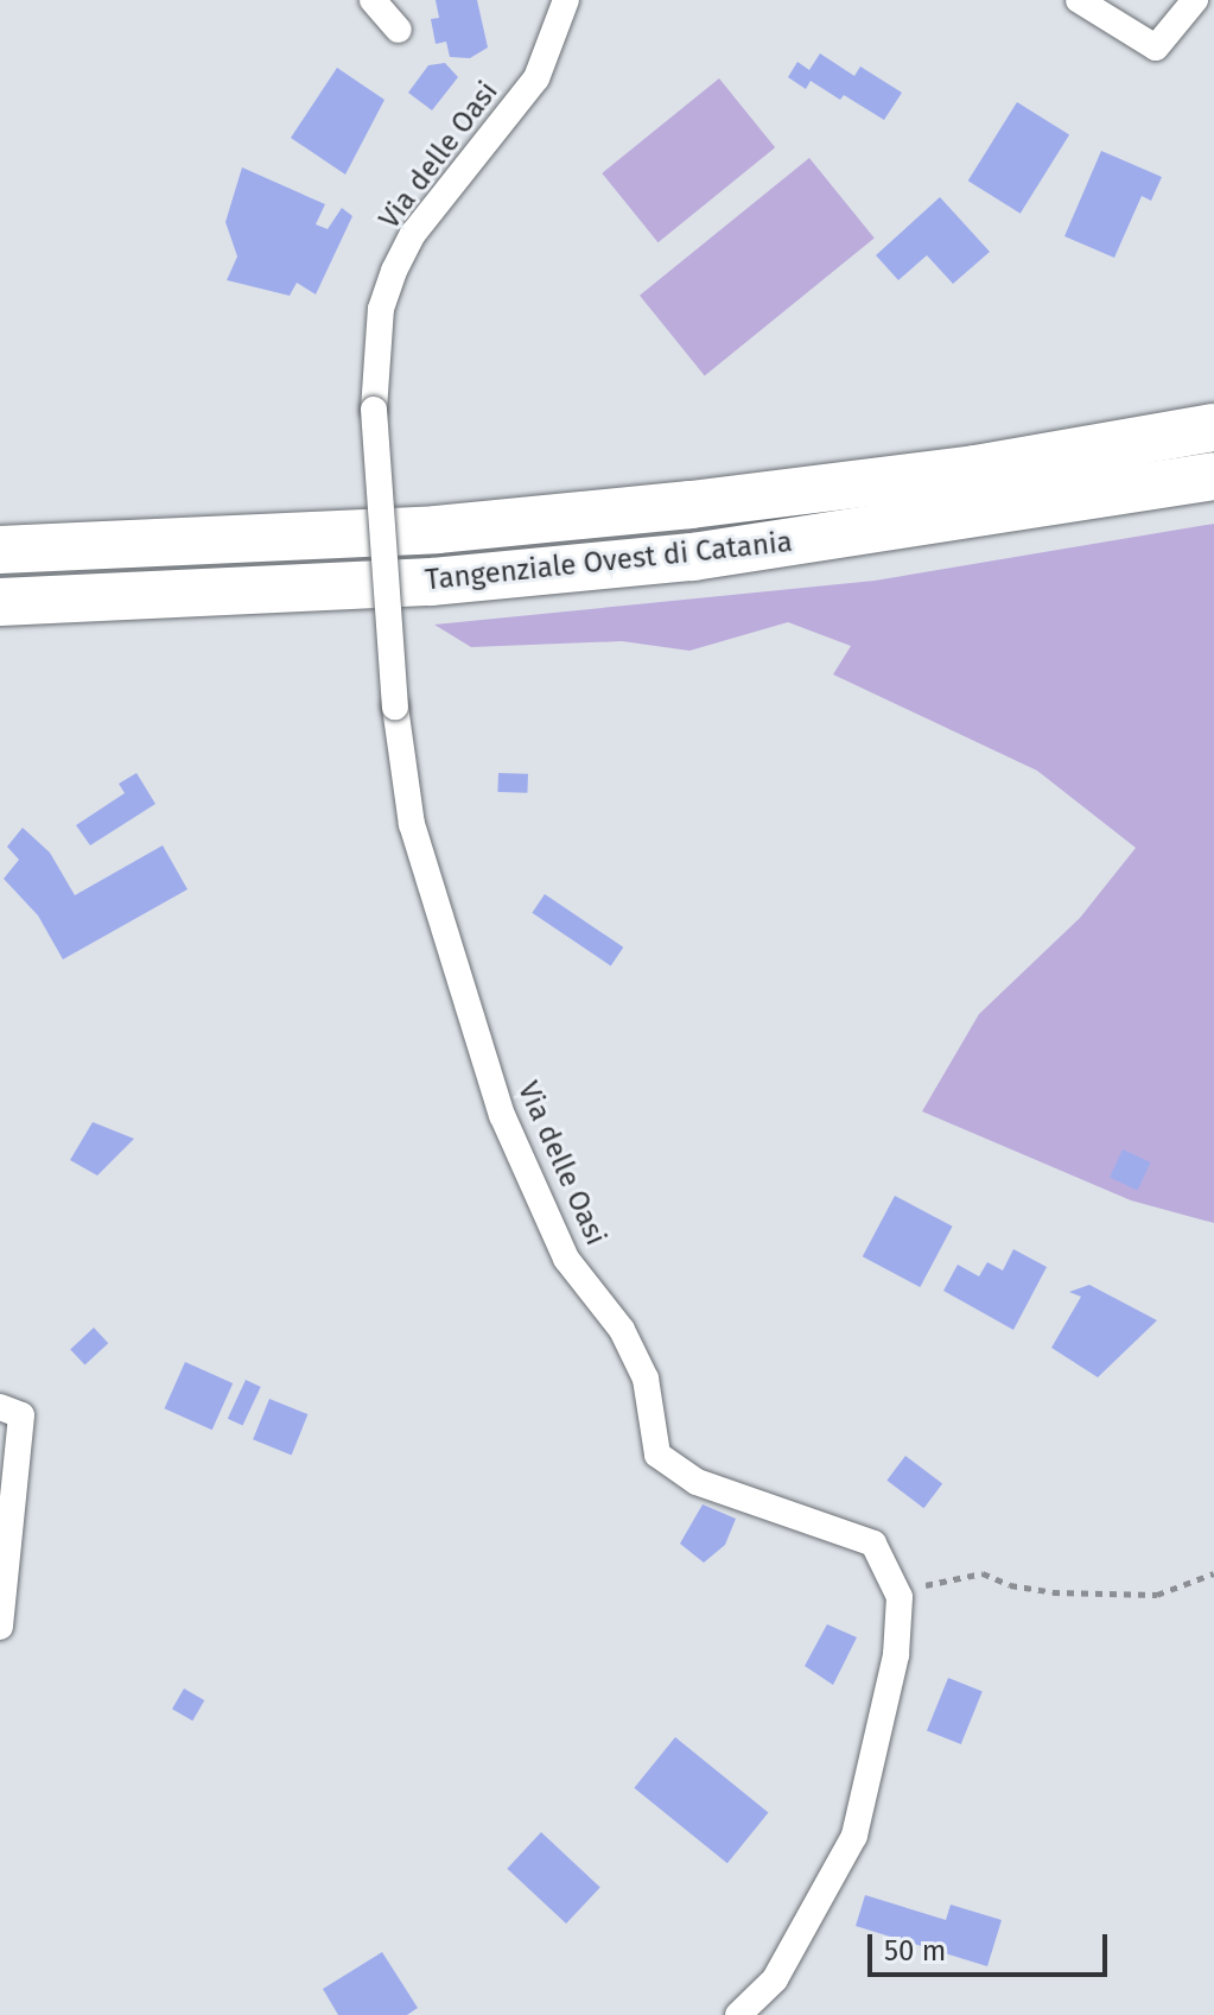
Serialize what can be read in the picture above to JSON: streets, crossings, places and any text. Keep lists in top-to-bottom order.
{
  "streets": {
    "highway": ["Tangenziale Ovest di Catania"],
    "street": ["Via delle Oasi"]
  },
  "scale_bar": "50 m"
}
